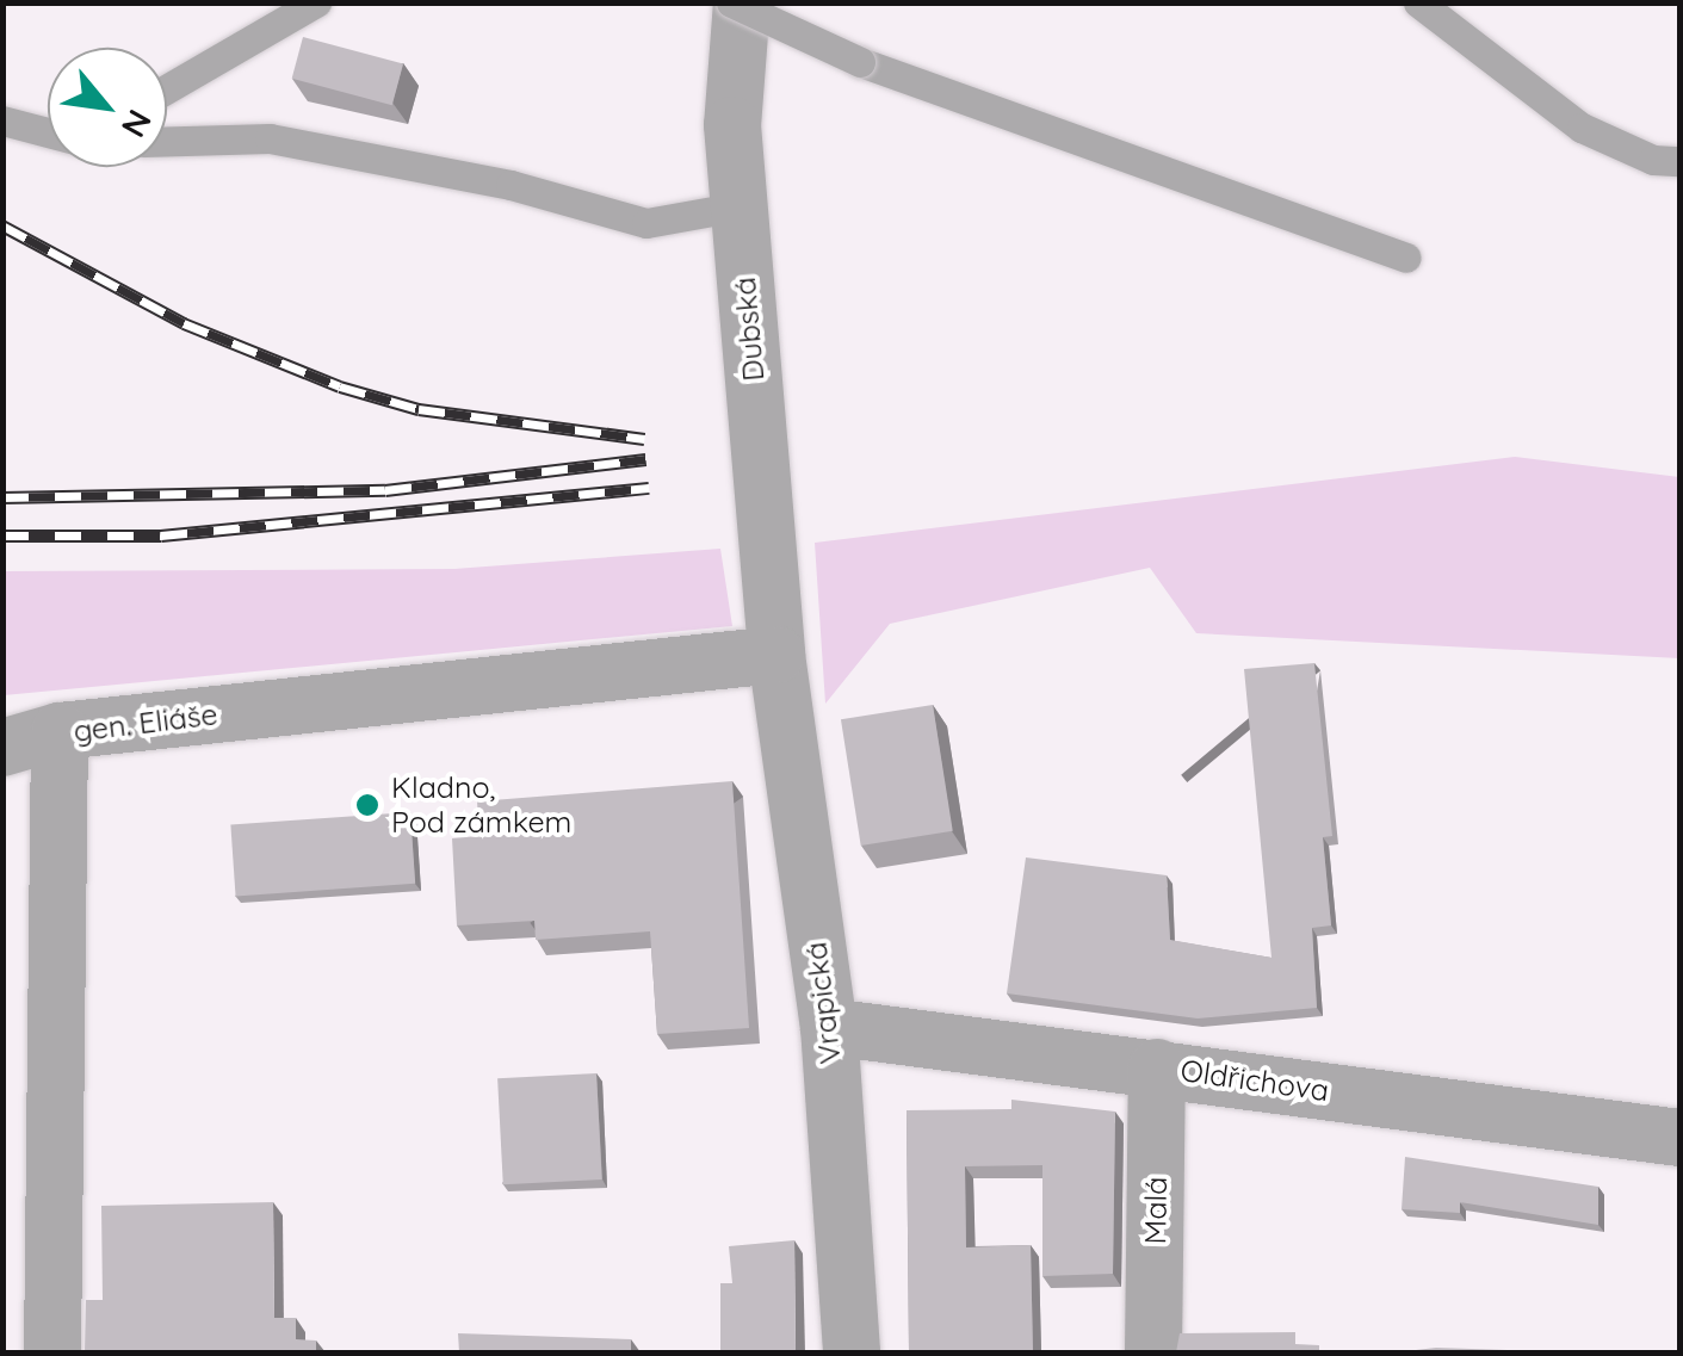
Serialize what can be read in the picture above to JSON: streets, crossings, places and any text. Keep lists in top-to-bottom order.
{
  "streets": {
    "street": [
      "Dubská",
      "gen. Eliáše",
      "Vrapická",
      "Oldřichova",
      "Malá"
    ]
  },
  "crossings": [
    ["Dubská", "gen. Eliáše"],
    ["Dubská", "Vrapická"],
    ["gen. Eliáše", "Vrapická"],
    ["Vrapická", "Oldřichova"],
    ["Oldřichova", "Malá"]
  ],
  "places": ["Kladno, Pod zámkem"],
  "north": "bottom right"
}
